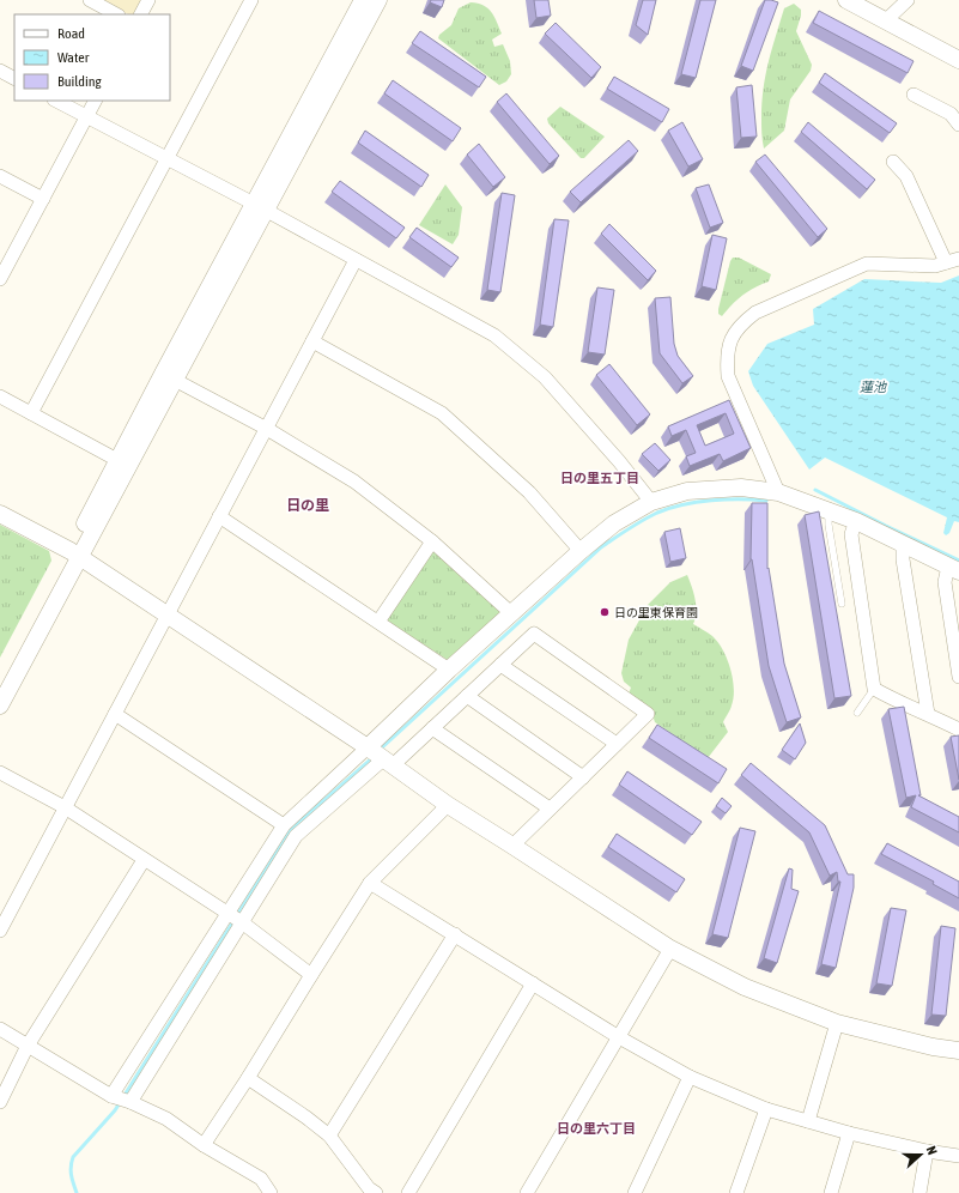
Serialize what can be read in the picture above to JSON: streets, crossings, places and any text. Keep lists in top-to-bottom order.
{
  "districts": ["日の里五丁目", "日の里", "日の里六丁目"],
  "water": ["蓮池"],
  "places": ["日の里東保育園"],
  "legend": ["Road", "Water", "Building"],
  "north": "right"
}
